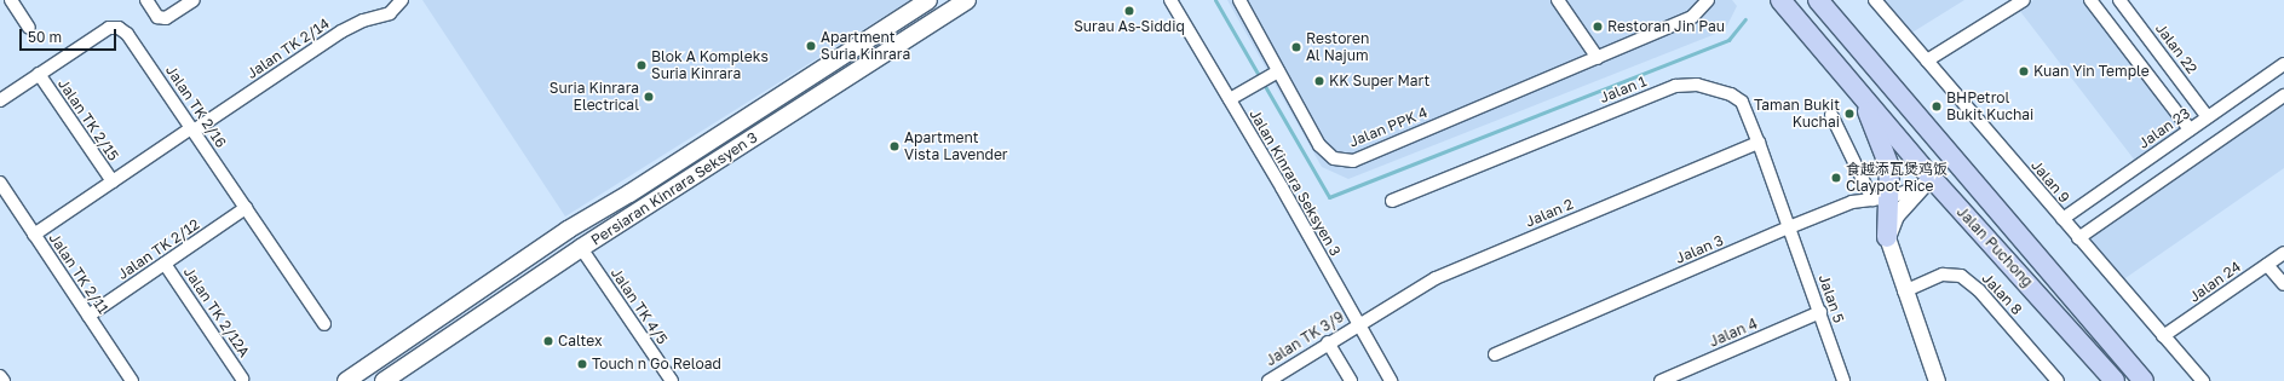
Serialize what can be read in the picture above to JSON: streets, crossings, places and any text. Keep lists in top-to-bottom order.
{
  "streets": {
    "main road": ["Persiaran Kinrara Seksyen 3", "Jalan Puchong"],
    "street": [
      "Jalan TK 2/14",
      "Jalan 22",
      "Jalan 1",
      "Jalan TK 2/16",
      "Jalan TK 2/15",
      "Jalan PPK 4",
      "Jalan 23",
      "Jalan 9",
      "Jalan Kinrara Seksyen 3",
      "Jalan 2",
      "Jalan TK 2/12",
      "Jalan 3",
      "Jalan TK 2/11",
      "Jalan 24",
      "Jalan 8",
      "Jalan 5",
      "Jalan TK 4/5",
      "Jalan TK 2/12A",
      "Jalan 4",
      "Jalan TK 3/9"
    ]
  },
  "crossings": [
    ["Jalan TK 2/14", "Jalan TK 2/16"],
    ["Jalan TK 2/14", "Jalan TK 2/15"],
    ["Jalan TK 2/14", "Jalan TK 2/11"],
    ["Jalan 22", "Jalan 23"],
    ["Jalan 1", "Jalan 2"],
    ["Jalan 1", "Jalan 3"],
    ["Jalan 1", "Jalan 5"],
    ["Jalan TK 2/16", "Jalan TK 2/15"],
    ["Jalan TK 2/16", "Jalan TK 2/12"],
    ["Jalan 23", "Jalan 9"],
    ["Jalan 9", "Jalan 24"],
    ["Jalan Kinrara Seksyen 3", "Jalan 2"],
    ["Jalan Kinrara Seksyen 3", "Jalan TK 3/9"],
    ["Persiaran Kinrara Seksyen 3", "Jalan TK 4/5"],
    ["Jalan 2", "Jalan TK 3/9"],
    ["Jalan Puchong", "Jalan 3"],
    ["Jalan TK 2/12", "Jalan TK 2/11"],
    ["Jalan TK 2/12", "Jalan TK 2/12A"],
    ["Jalan 3", "Jalan 5"],
    ["Jalan 5", "Jalan 4"]
  ],
  "places": [
    "Surau As-Siddiq",
    "Restoran Jin Pau",
    "Apartment Suria Kinrara",
    "Restoren Al Najum",
    "Blok A Kompleks Suria Kinrara",
    "Kuan Yin Temple",
    "KK Super Mart",
    "Suria Kinrara Electrical",
    "BHPetrol Bukit Kuchai",
    "Taman Bukit Kuchai",
    "Apartment Vista Lavender",
    "食越添瓦煲鸡饭 Claypot Rice",
    "Caltex",
    "Touch n Go Reload"
  ],
  "scale_bar": "50 m"
}
